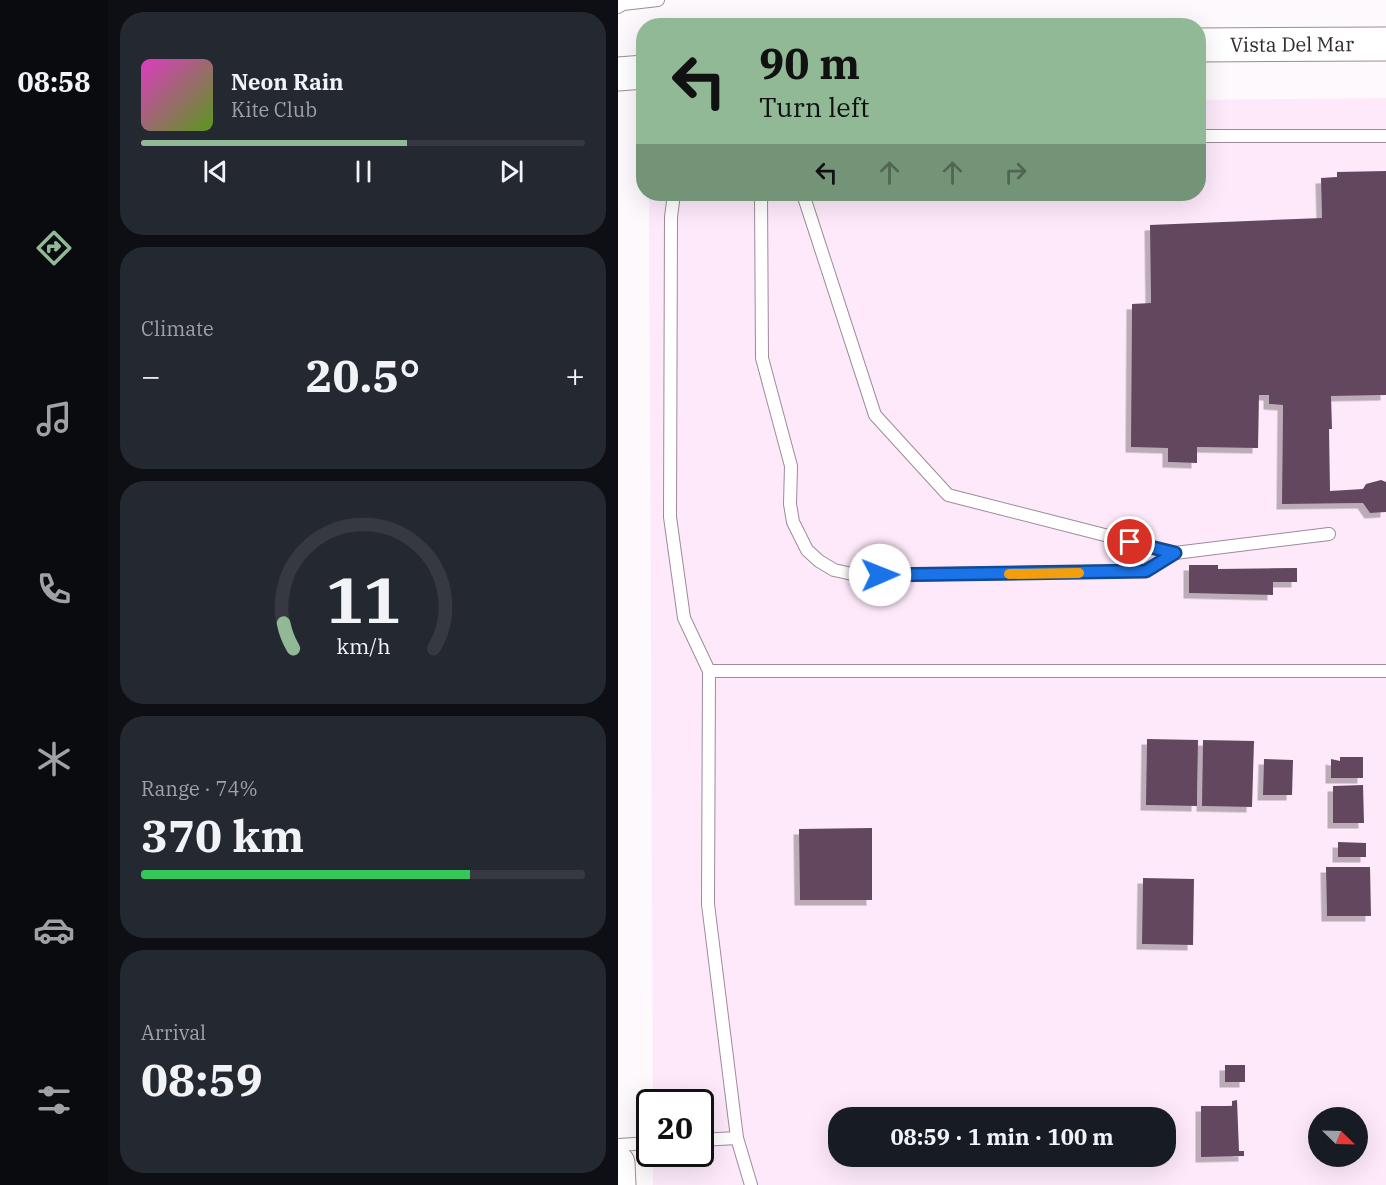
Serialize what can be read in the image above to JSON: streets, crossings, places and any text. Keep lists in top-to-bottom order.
{
  "streets": {
    "main road": ["Vista Del Mar"]
  },
  "north": "bottom right",
  "page": {
    "tabs": "08:58",
    "turn": ["90 m", "Turn left"],
    "song": ["Neon Rain", "Kite Club"],
    "tile": [
      "Climate",
      ["Range · 74%", "370 km"],
      ["Arrival", "08:59"]
    ],
    "heat": ["−", "20.5°", "+"],
    "limit": "20",
    "trip": "08:59 · 1 min · 100 m",
    "gauge": ["11", "km/h"]
  }
}
